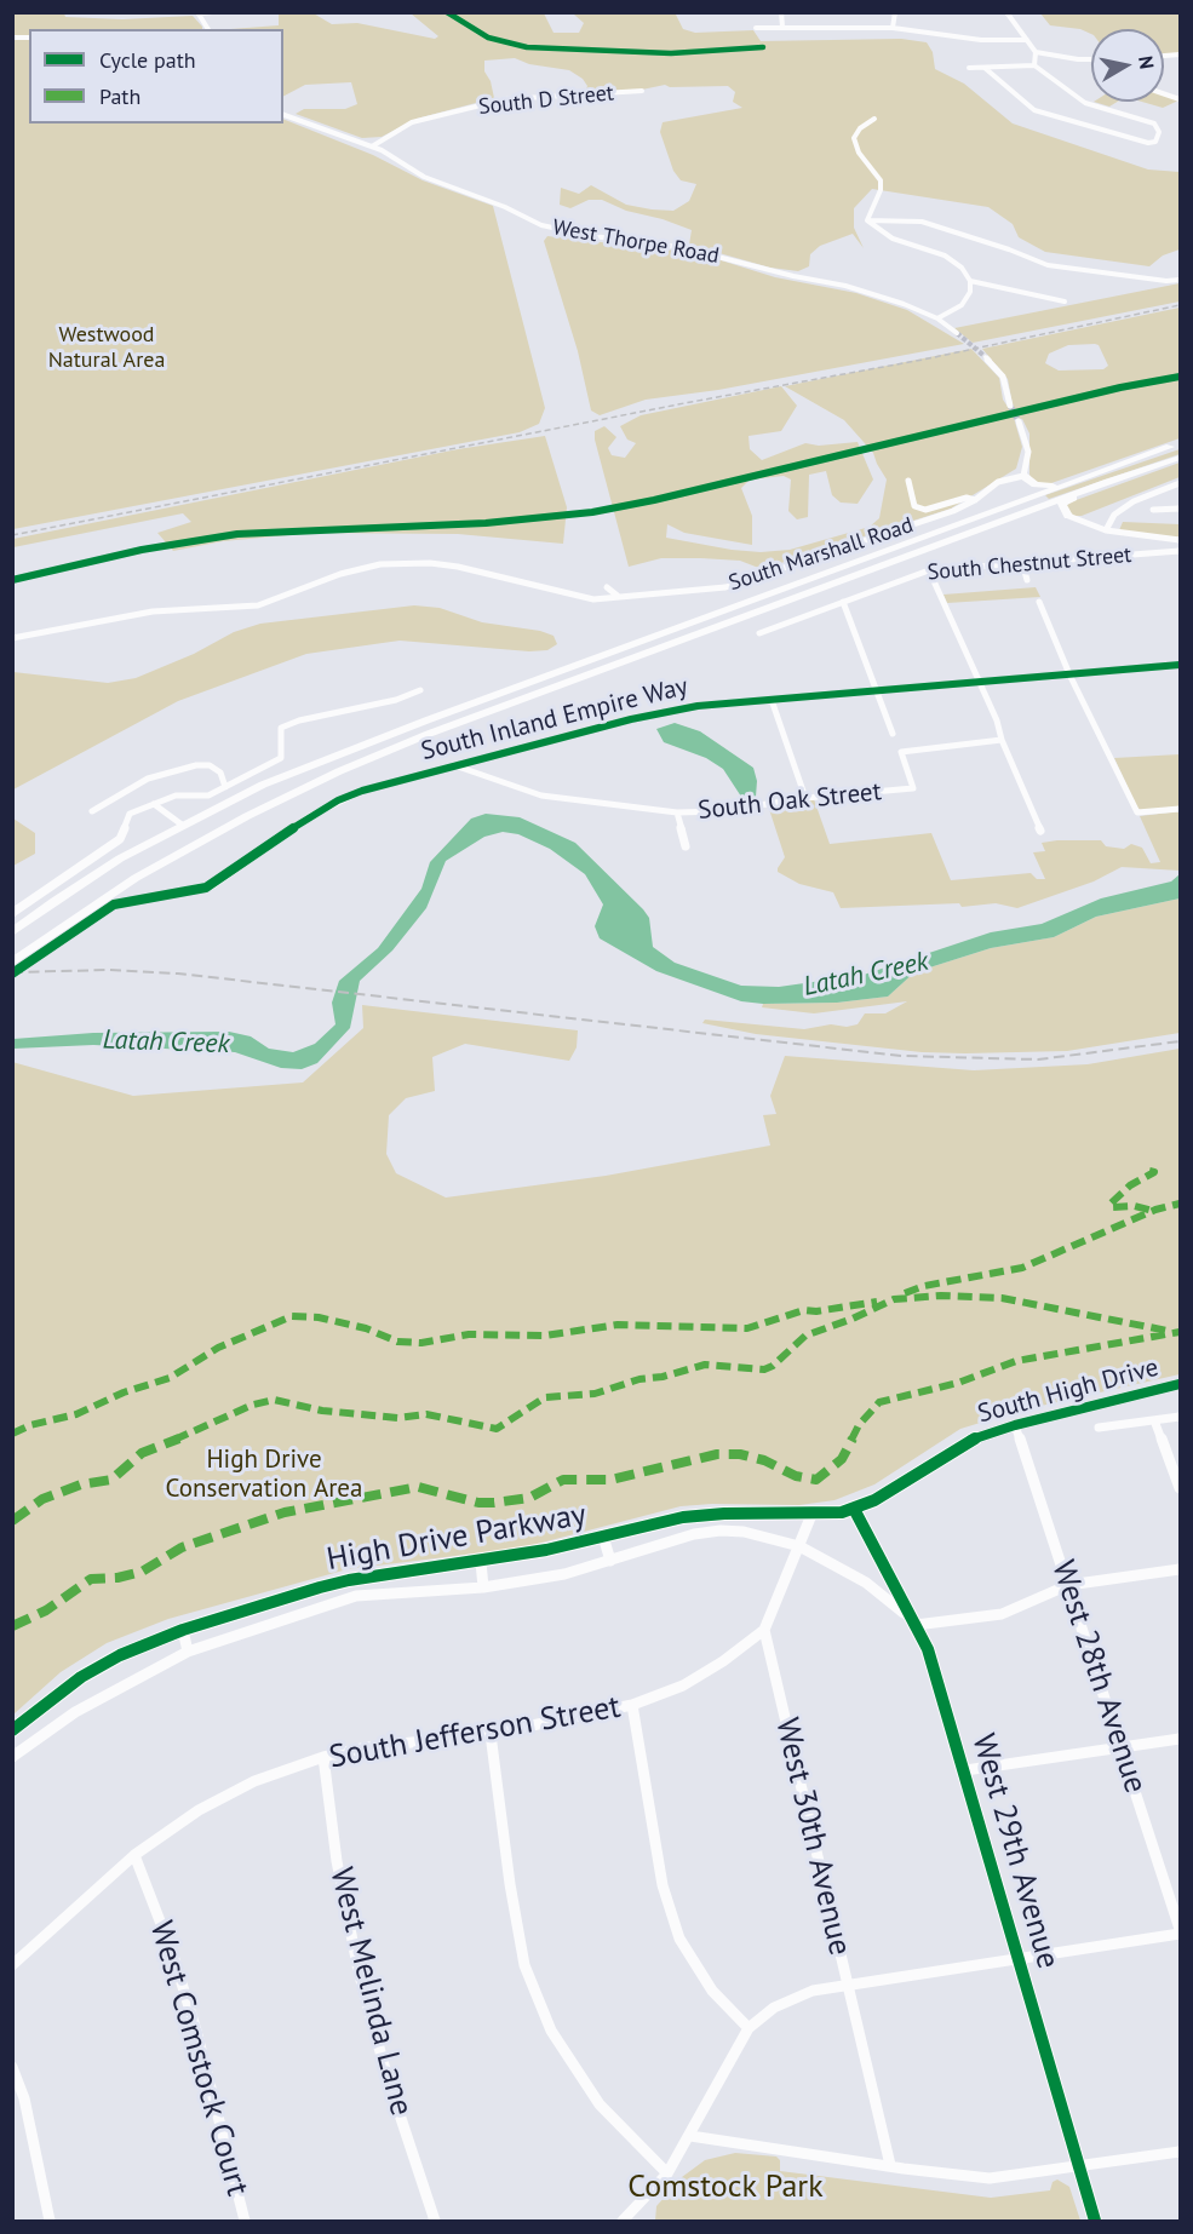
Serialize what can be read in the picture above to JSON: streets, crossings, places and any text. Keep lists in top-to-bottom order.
{
  "streets": {
    "main road": ["South High Drive", "High Drive Parkway", "West 29th Avenue"],
    "street": [
      "South D Street",
      "West Thorpe Road",
      "South Marshall Road",
      "South Chestnut Street",
      "South Inland Empire Way",
      "South Oak Street",
      "West 28th Avenue",
      "South Jefferson Street",
      "West 30th Avenue",
      "West Melinda Lane",
      "West Comstock Court"
    ]
  },
  "crossings": [
    ["South D Street", "West Thorpe Road"],
    ["South Inland Empire Way", "South Oak Street"],
    ["South High Drive", "High Drive Parkway"],
    ["South High Drive", "West 28th Avenue"],
    ["South High Drive", "West 29th Avenue"],
    ["South Jefferson Street", "West 30th Avenue"],
    ["South Jefferson Street", "West Melinda Lane"],
    ["South Jefferson Street", "West Comstock Court"]
  ],
  "water": ["Latah Creek"],
  "parks": ["Westwood Natural Area", "High Drive Conservation Area", "Comstock Park"],
  "legend": ["Cycle path", "Path"],
  "north": "right"
}
